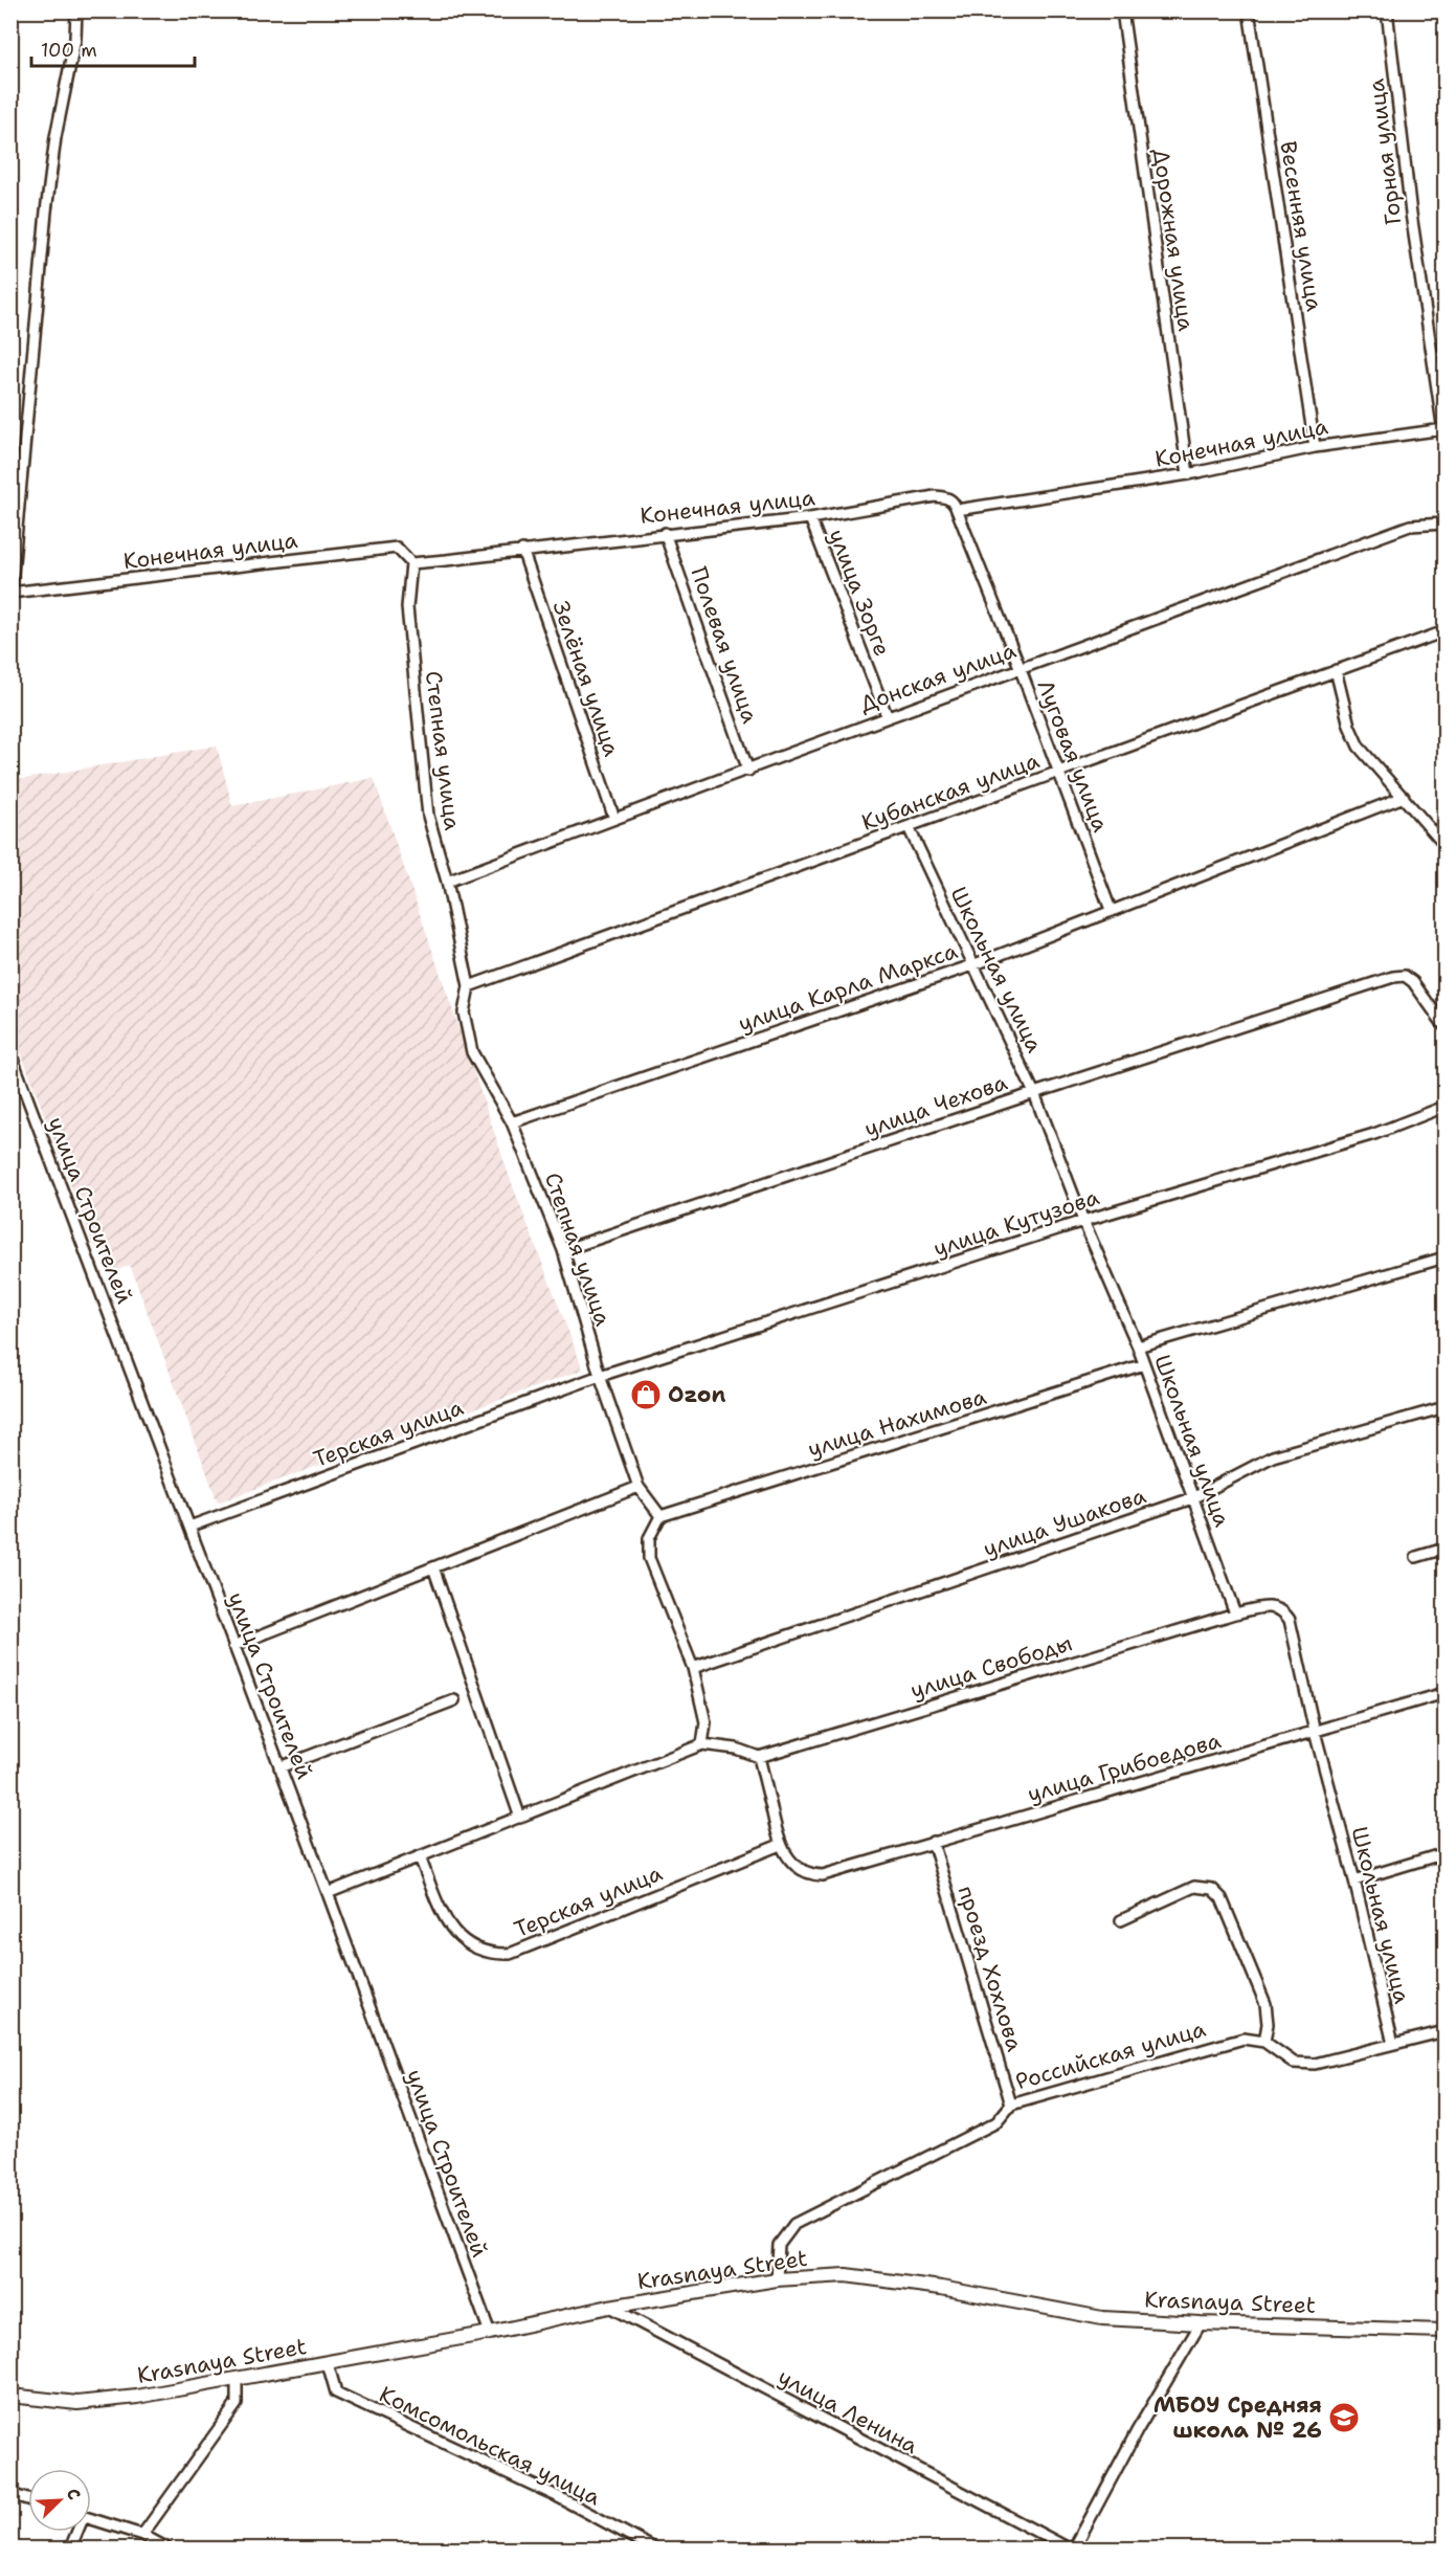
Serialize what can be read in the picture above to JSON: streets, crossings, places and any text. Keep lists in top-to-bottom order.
{
  "streets": {
    "main road": ["Krasnaya Street"],
    "street": [
      "Горная улица",
      "Весенняя улица",
      "Дорожная улица",
      "Конечная улица",
      "улица Зорге",
      "Полевая улица",
      "Донская улица",
      "Зелёная улица",
      "Степная улица",
      "Луговая улица",
      "Кубанская улица",
      "Школьная улица",
      "улица Карла Маркса",
      "улица Чехова",
      "улица Строителей",
      "улица Кутузова",
      "улица Нахимова",
      "Терская улица",
      "улица Ушакова",
      "улица Свободы",
      "улица Грибоедова",
      "проезд Хохлова",
      "Российская улица",
      "улица Ленина",
      "Комсомольская улица"
    ]
  },
  "crossings": [
    ["Горная улица", "Конечная улица"],
    ["Весенняя улица", "Конечная улица"],
    ["Дорожная улица", "Конечная улица"],
    ["Конечная улица", "улица Зорге"],
    ["Конечная улица", "Полевая улица"],
    ["Конечная улица", "Зелёная улица"],
    ["Конечная улица", "Степная улица"],
    ["Конечная улица", "Луговая улица"],
    ["улица Зорге", "Донская улица"],
    ["Полевая улица", "Донская улица"],
    ["Донская улица", "Зелёная улица"],
    ["Донская улица", "Степная улица"],
    ["Донская улица", "Луговая улица"],
    ["Степная улица", "Кубанская улица"],
    ["Степная улица", "улица Карла Маркса"],
    ["Степная улица", "улица Чехова"],
    ["Степная улица", "улица Кутузова"],
    ["Степная улица", "улица Нахимова"],
    ["Степная улица", "Терская улица"],
    ["Луговая улица", "Кубанская улица"],
    ["Луговая улица", "улица Карла Маркса"],
    ["Кубанская улица", "Школьная улица"],
    ["Школьная улица", "улица Карла Маркса"],
    ["Школьная улица", "улица Чехова"],
    ["Школьная улица", "улица Кутузова"],
    ["Школьная улица", "улица Нахимова"],
    ["Школьная улица", "улица Ушакова"],
    ["Школьная улица", "улица Свободы"],
    ["Школьная улица", "улица Грибоедова"],
    ["улица Строителей", "Терская улица"],
    ["улица Строителей", "Krasnaya Street"],
    ["улица Кутузова", "Терская улица"],
    ["Терская улица", "улица Грибоедова"],
    ["улица Грибоедова", "проезд Хохлова"],
    ["проезд Хохлова", "Российская улица"],
    ["Российская улица", "Krasnaya Street"],
    ["Krasnaya Street", "улица Ленина"],
    ["Krasnaya Street", "Комсомольская улица"]
  ],
  "places": {
    "shop": ["Ozon"],
    "school or university": ["МБОУ Средняя школа № 26"]
  },
  "scale_bar": "100 m",
  "north": "top right"
}
